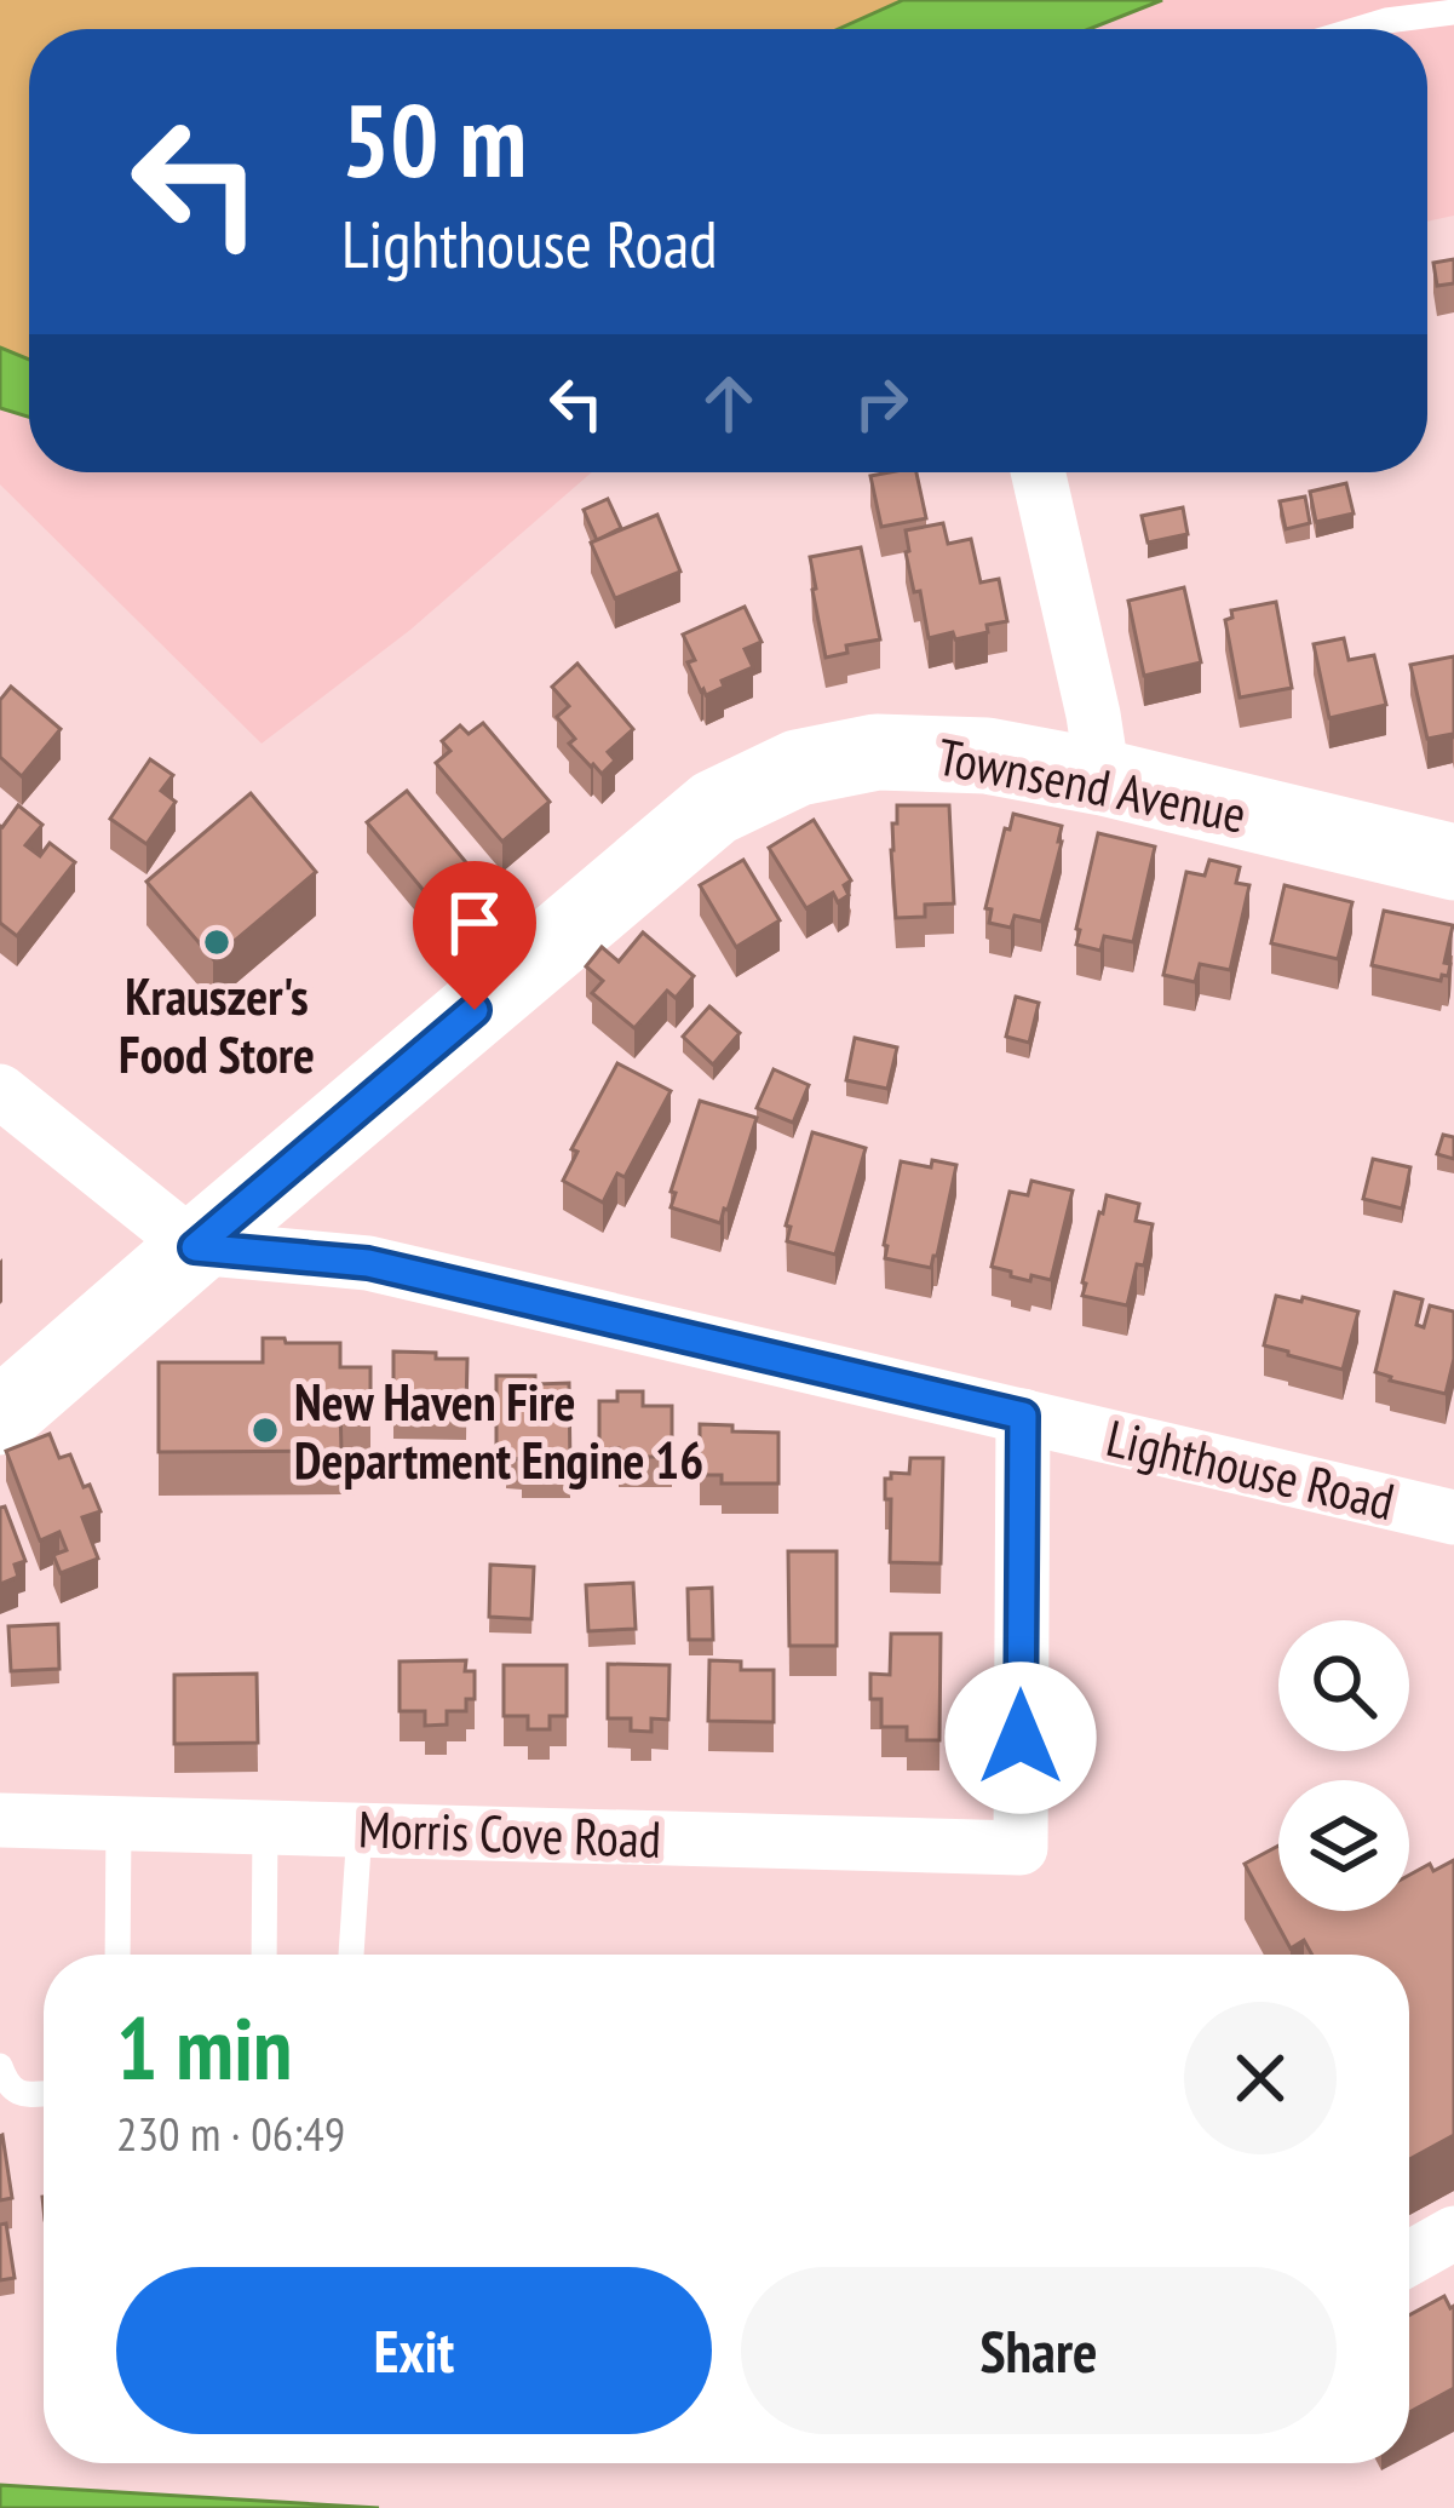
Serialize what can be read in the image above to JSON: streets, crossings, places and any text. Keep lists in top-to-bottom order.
{
  "streets": {
    "main road": ["Townsend Avenue"],
    "street": ["Lighthouse Road", "Morris Cove Road"]
  },
  "crossings": [
    ["Townsend Avenue", "Lighthouse Road"],
    ["Lighthouse Road", "Morris Cove Road"]
  ],
  "places": ["Krauszer's Food Store", "New Haven Fire Department Engine 16"],
  "page": {
    "turn": ["50 m", "Lighthouse Road"],
    "heading": ["1 min", "230 m · 06:49"],
    "buttons": ["Exit", "Share"]
  }
}
